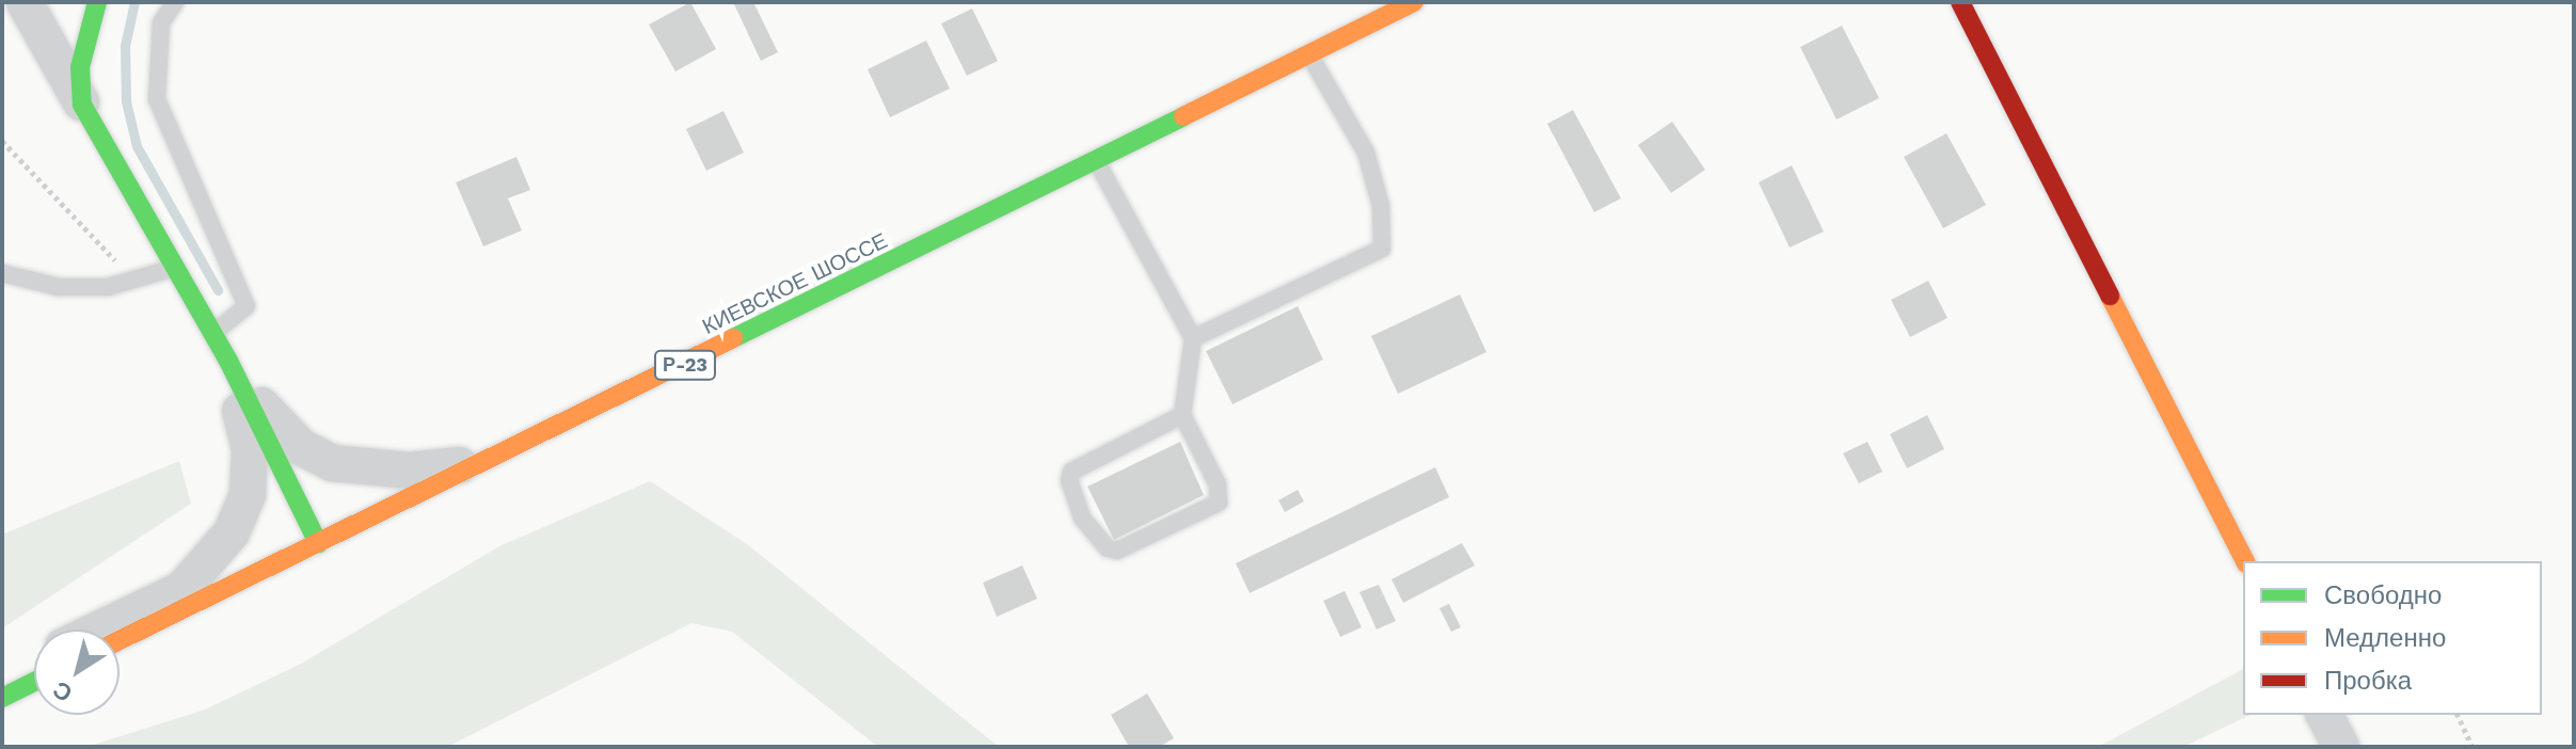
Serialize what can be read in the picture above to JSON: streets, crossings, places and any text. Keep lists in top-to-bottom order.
{
  "streets": {
    "main road": ["КИЕВСКОЕ ШОССЕ", "Р-23"]
  },
  "legend": ["Свободно", "Медленно", "Пробка"],
  "north": "bottom left"
}
